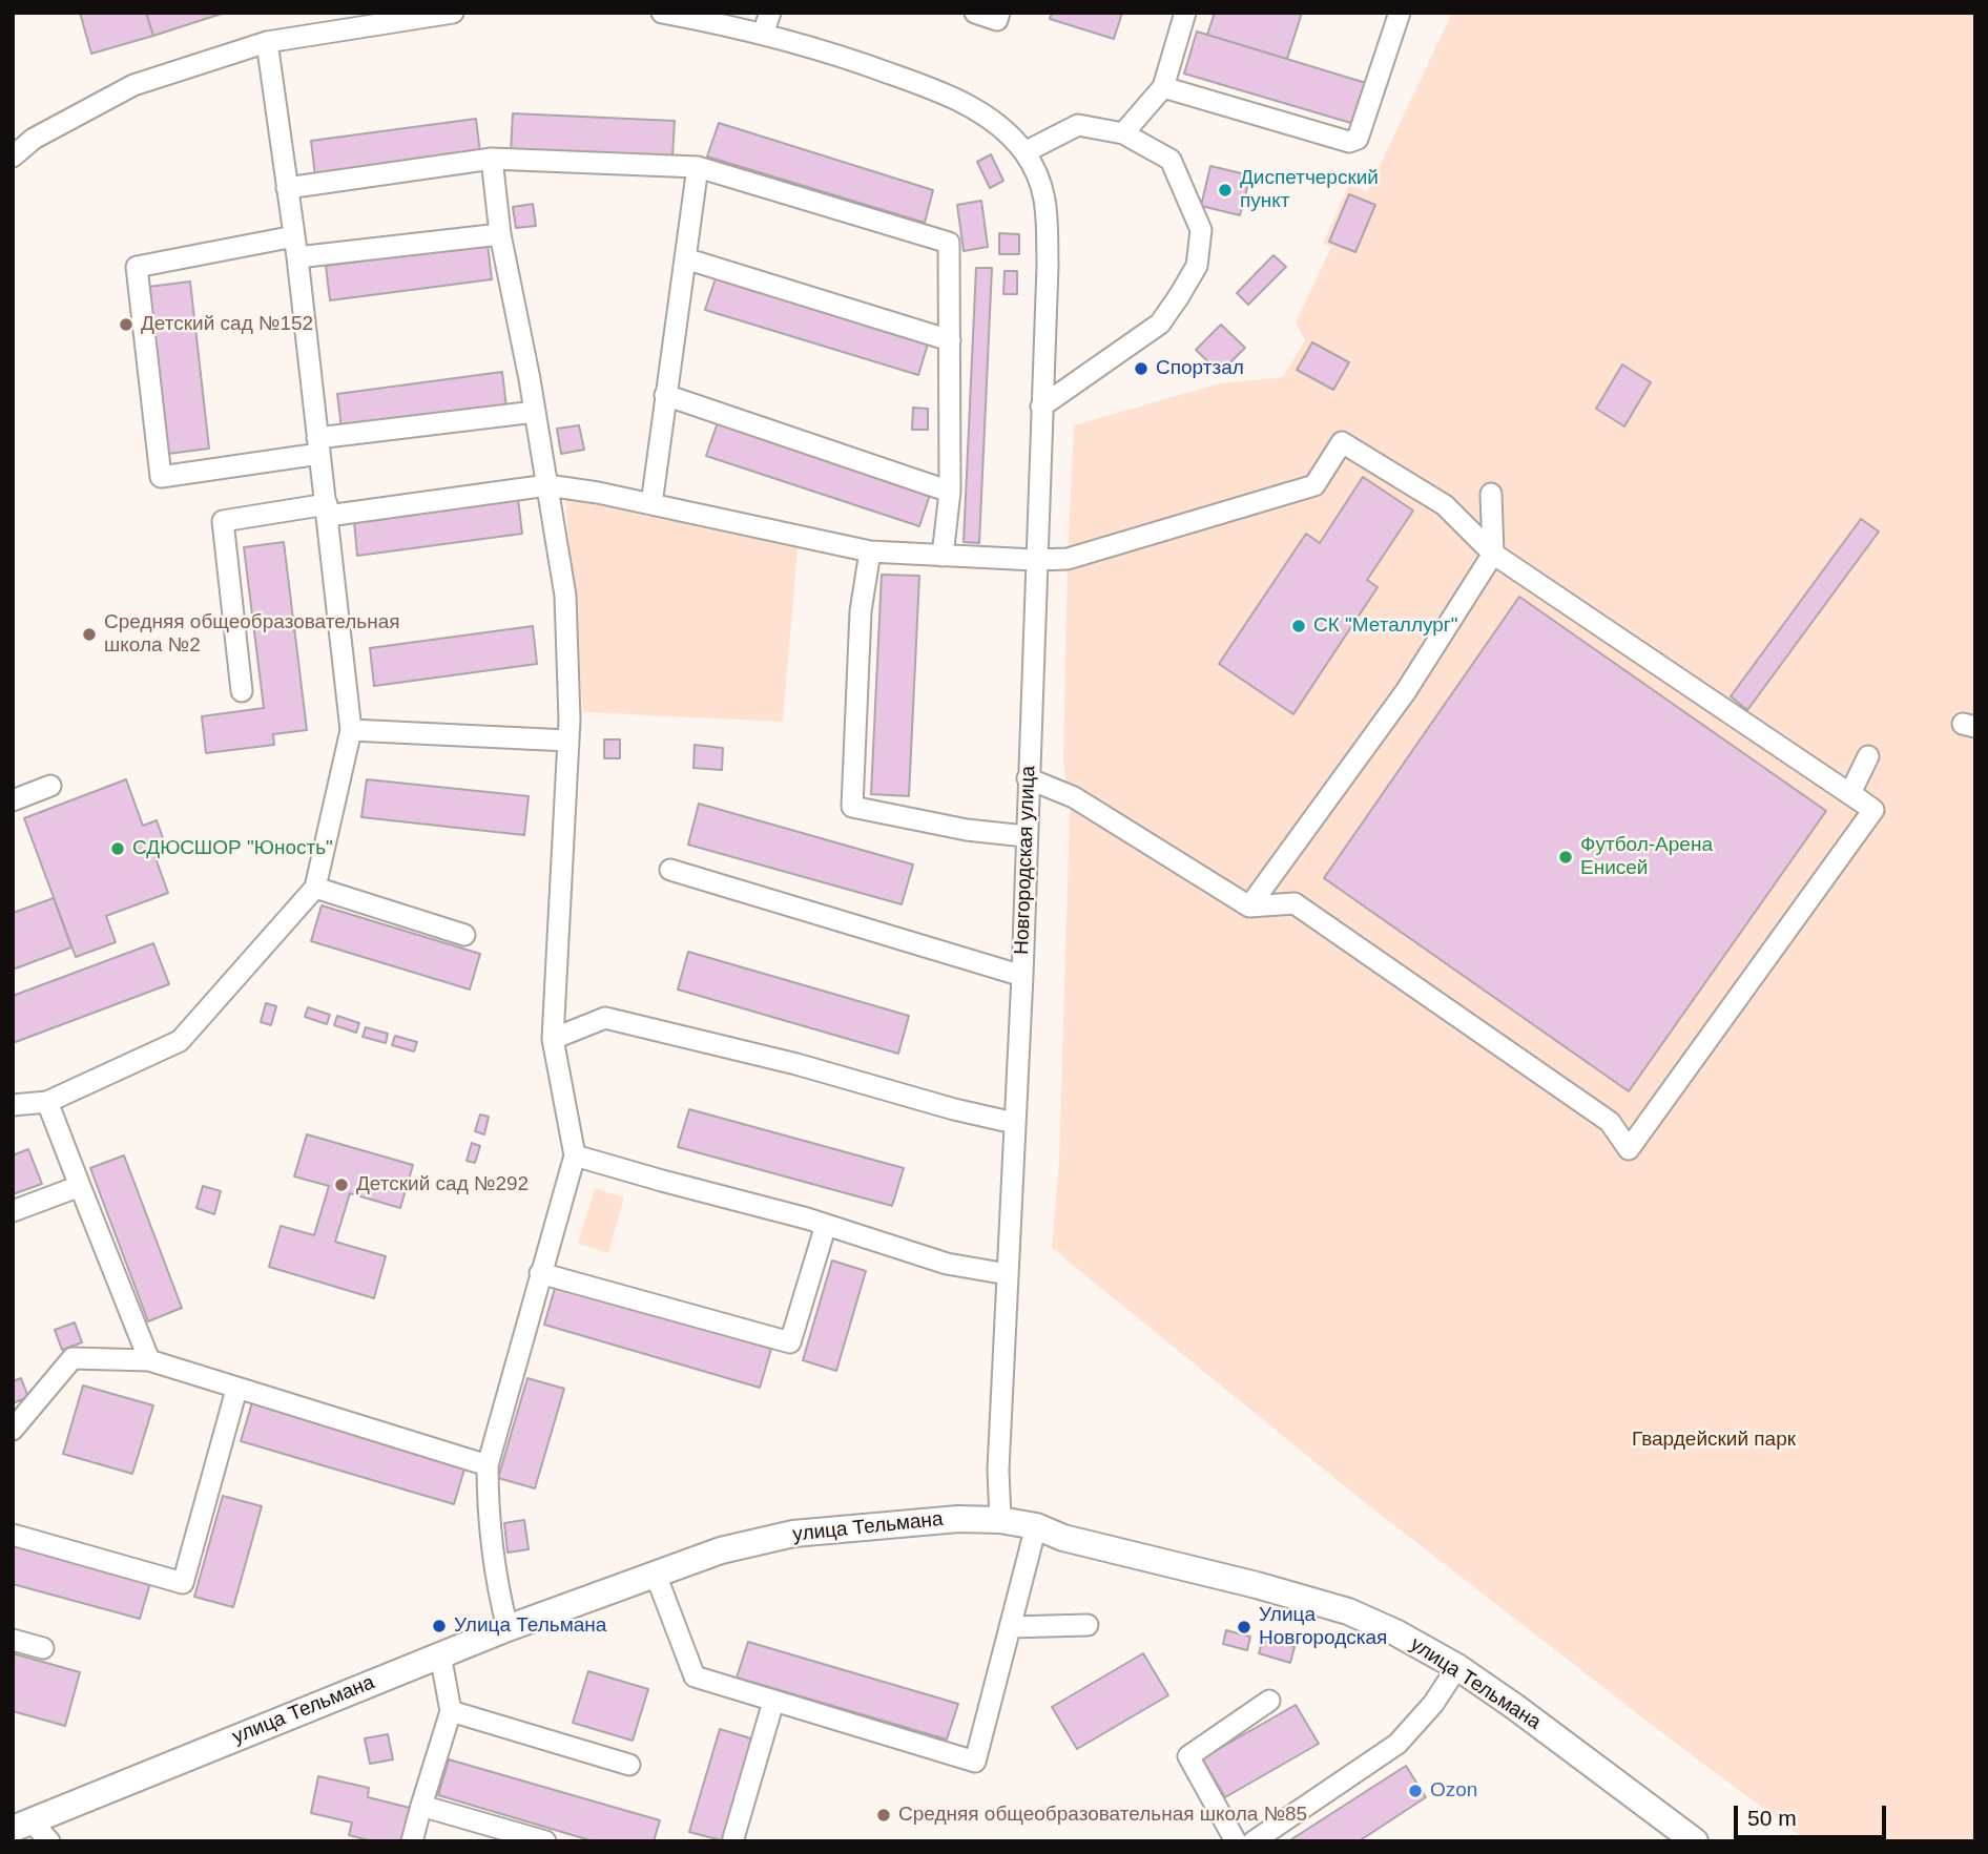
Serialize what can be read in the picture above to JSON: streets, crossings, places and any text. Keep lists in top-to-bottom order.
{
  "streets": {
    "main road": ["улица Тельмана"],
    "street": ["Новгородская улица"]
  },
  "crossings": [
    ["Новгородская улица", "улица Тельмана"]
  ],
  "parks": ["Гвардейский парк"],
  "places": [
    "Диспетчерский пункт",
    "Детский сад №152",
    "Спортзал",
    "СК \"Металлург\"",
    "Средняя общеобразовательная школа №2",
    "СДЮСШОР \"Юность\"",
    "Футбол-Арена Енисей",
    "Детский сад №292",
    "Улица Тельмана",
    "Улица Новгородская",
    "Ozon",
    "Средняя общеобразовательная школа №85"
  ],
  "scale_bar": "50 m"
}
